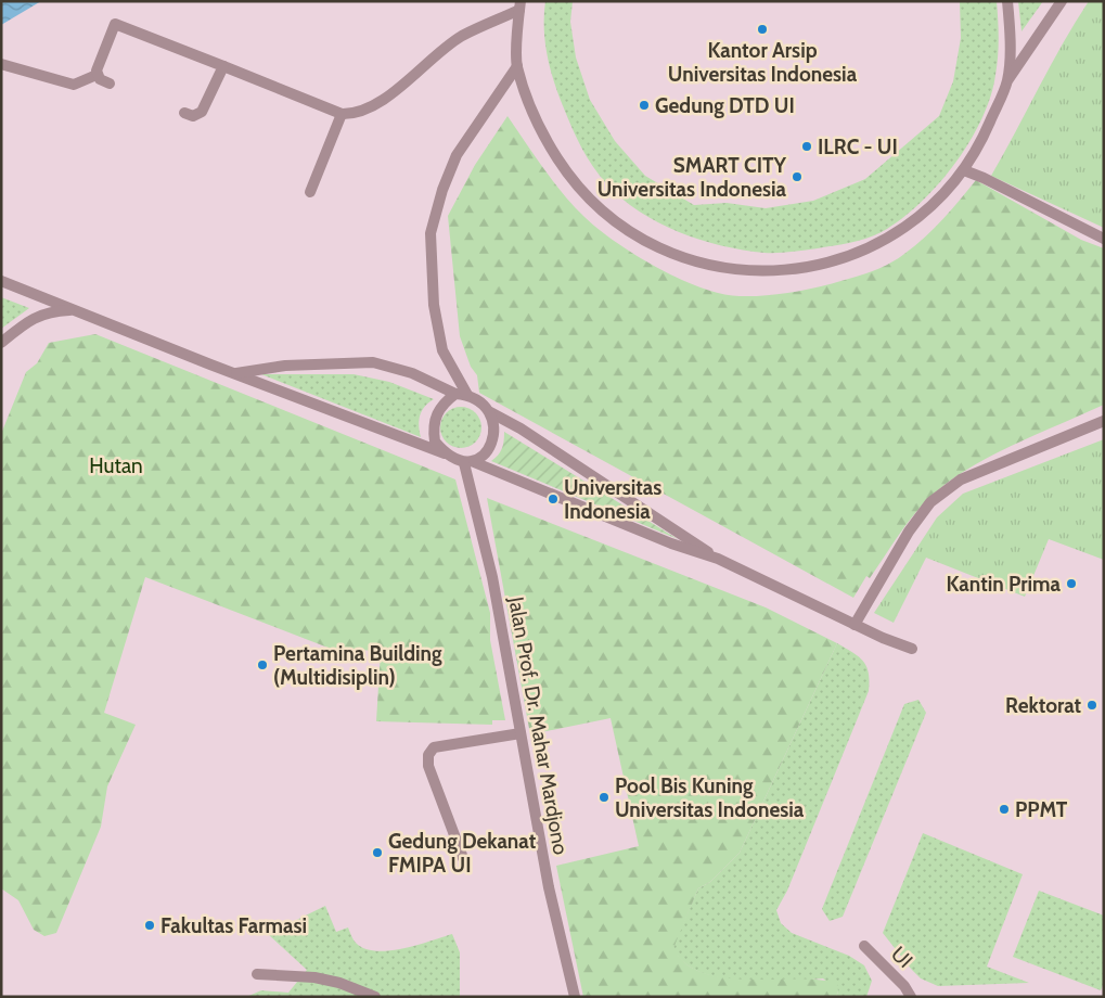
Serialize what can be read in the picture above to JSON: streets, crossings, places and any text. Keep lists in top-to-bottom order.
{
  "streets": {
    "street": ["Jalan Prof. Dr. Mahar Mardjono", "UI"]
  },
  "parks": ["Hutan"],
  "places": [
    "Kantor Arsip Universitas Indonesia",
    "Gedung DTD UI",
    "ILRC - UI",
    "SMART CITY Universitas Indonesia",
    "Universitas Indonesia",
    "Kantin Prima",
    "Pertamina Building (Multidisiplin)",
    "Rektorat",
    "Pool Bis Kuning Universitas Indonesia",
    "PPMT",
    "Gedung Dekanat FMIPA UI",
    "Fakultas Farmasi"
  ]
}
